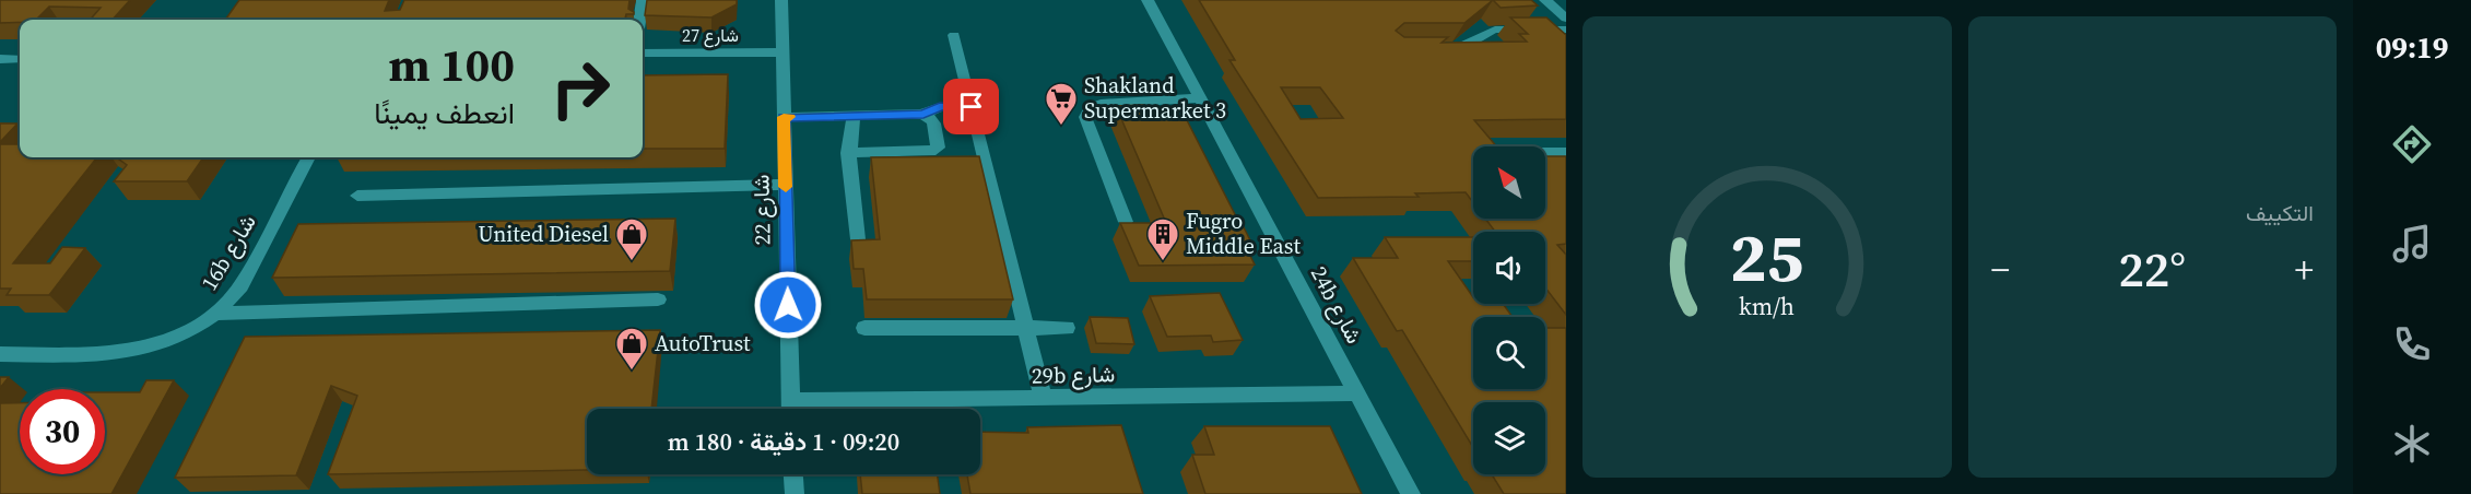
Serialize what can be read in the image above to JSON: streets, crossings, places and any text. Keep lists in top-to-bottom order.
{
  "streets": {
    "street": [
      "شارع 27",
      "شارع 22",
      "16b شارع",
      "24b شارع",
      "29b شارع"
    ]
  },
  "crossings": [
    ["شارع 27", "شارع 22"],
    ["24b شارع", "29b شارع"]
  ],
  "places": {
    "supermarket": ["Shakland Supermarket 3"],
    "shop": ["United Diesel", "AutoTrust"],
    "building": ["Fugro Middle East"]
  },
  "north": "top left",
  "page": {
    "tabs": "09:19",
    "tile": "التكييف",
    "turn": ["100 m", "انعطف يمينًا"],
    "heat": ["−", "22°", "+"],
    "limit": "30",
    "trip": "09:20 · 1 دقيقة · 180 m",
    "gauge": ["25", "km/h"]
  }
}
